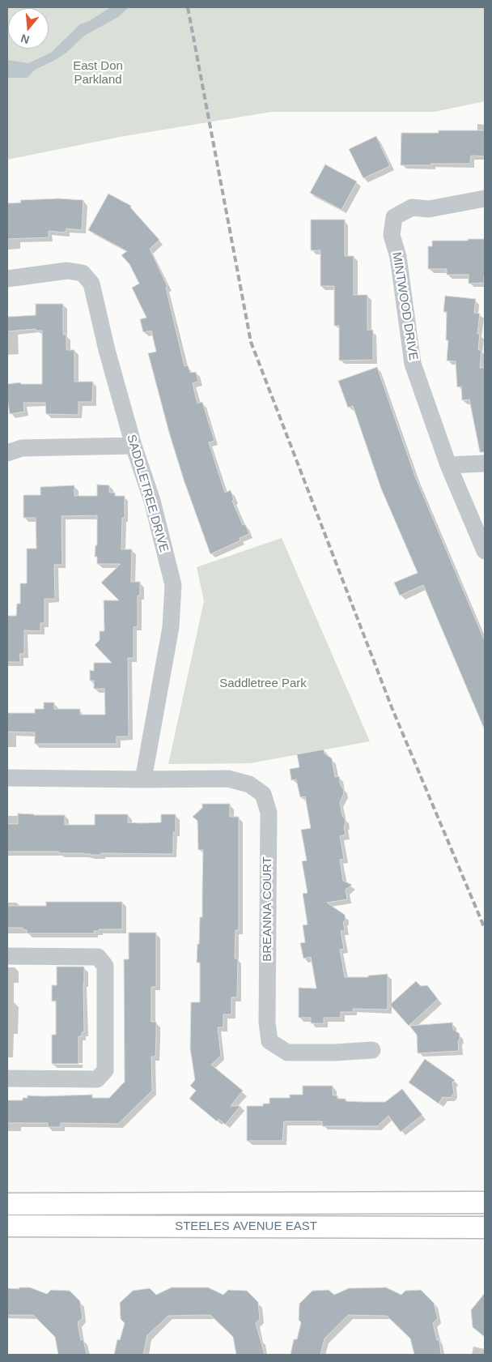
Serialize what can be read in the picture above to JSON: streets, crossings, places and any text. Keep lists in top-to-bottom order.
{
  "streets": {
    "main road": ["STEELES AVENUE EAST"],
    "street": ["MINTWOOD DRIVE", "SADDLETREE DRIVE", "BREANNA COURT"]
  },
  "crossings": [
    ["SADDLETREE DRIVE", "BREANNA COURT"]
  ],
  "parks": ["East Don Parkland", "Saddletree Park"],
  "north": "bottom"
}
